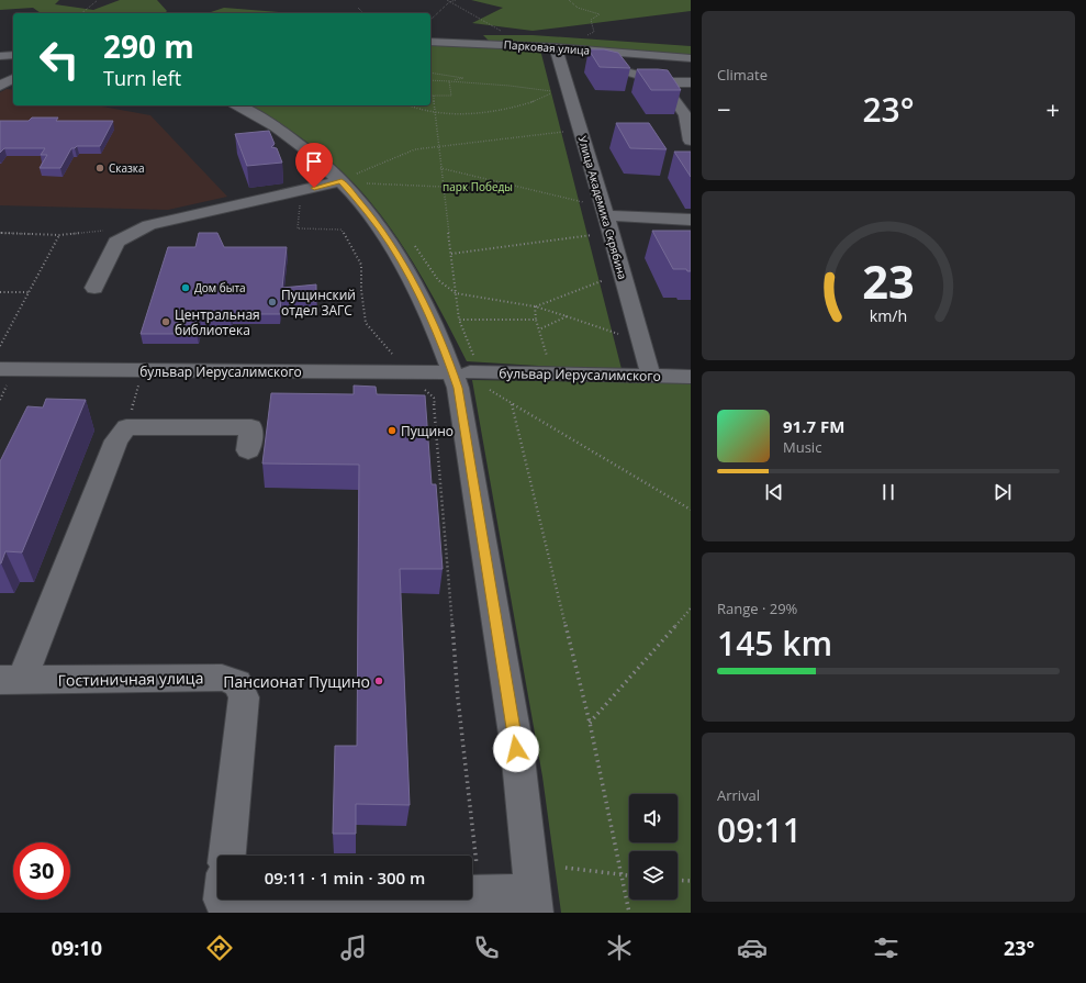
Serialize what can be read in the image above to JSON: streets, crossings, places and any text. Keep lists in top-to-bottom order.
{
  "streets": {
    "street": [
      "Парковая улица",
      "Улица Академика Скрябина",
      "бульвар Иерусалимского",
      "Гостиничная улица"
    ]
  },
  "crossings": [
    ["Парковая улица", "Улица Академика Скрябина"]
  ],
  "parks": ["парк Победы"],
  "places": [
    "Сказка",
    "Дом быта",
    "Пущинский отдел ЗАГС",
    "Центральная библиотека",
    "Пущино",
    "Пансионат Пущино"
  ],
  "page": {
    "tile": [
      "Climate",
      ["Range · 29%", "145 km"],
      ["Arrival", "09:11"]
    ],
    "turn": ["290 m", "Turn left"],
    "heat": ["−", "23°", "+"],
    "song": ["91.7 FM", "Music"],
    "limit": "30",
    "trip": "09:11 · 1 min · 300 m",
    "tabs": ["09:10", "23°"],
    "gauge": ["23", "km/h"]
  }
}
